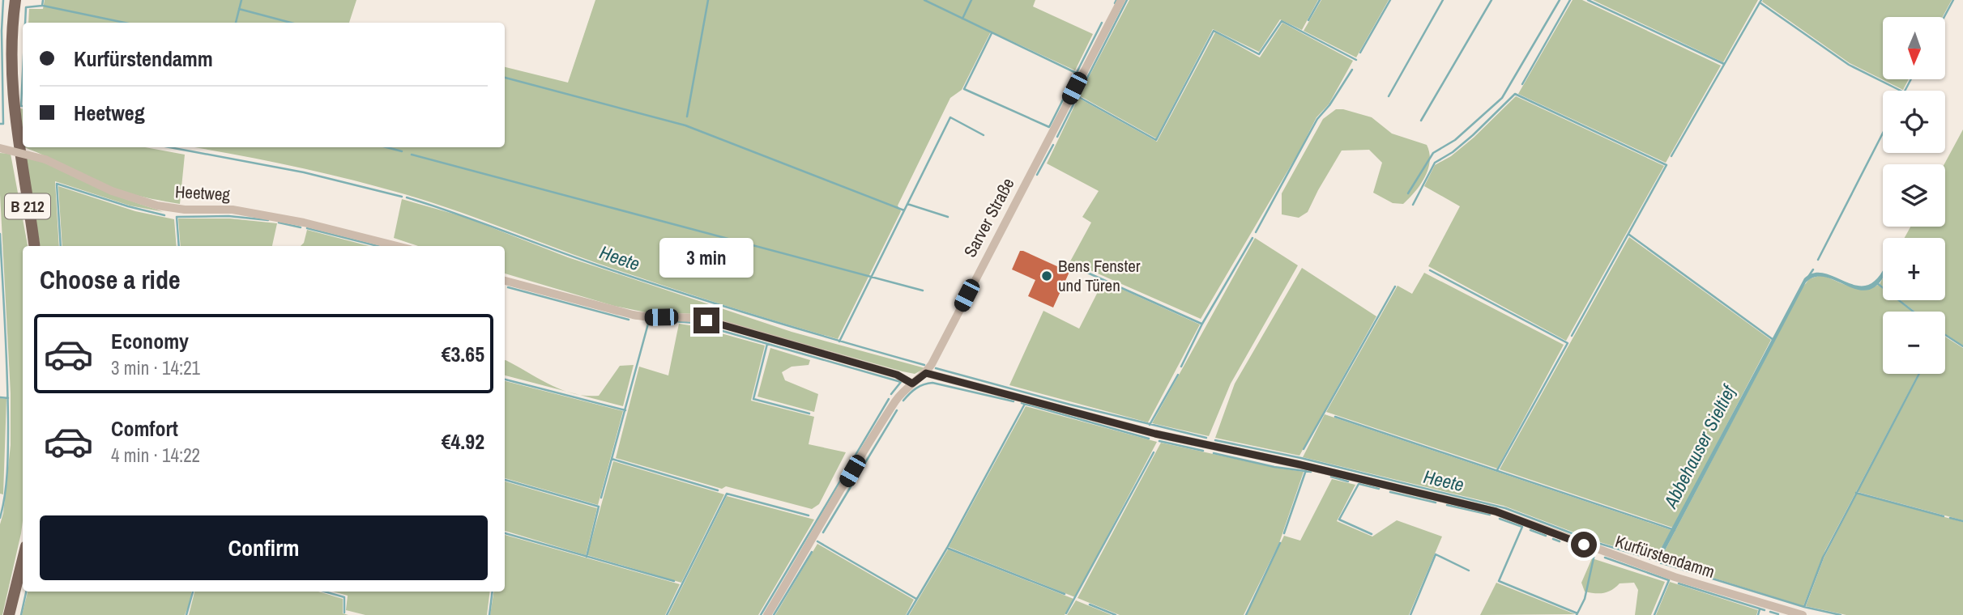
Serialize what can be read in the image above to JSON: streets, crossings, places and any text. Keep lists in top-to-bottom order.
{
  "streets": {
    "main road": ["B 212"],
    "street": ["Heetweg", "Sarver Straße", "Kurfürstendamm"]
  },
  "crossings": [
    ["Sarver Straße", "Kurfürstendamm"]
  ],
  "water": ["Heete", "Abbehauser Sieltief"],
  "places": ["Bens Fenster und Türen"],
  "north": "bottom",
  "page": {
    "map_buttons": ["+", "−"],
    "banner": ["Kurfürstendamm", "Heetweg"],
    "bubble": "3 min",
    "heading": "Choose a ride",
    "list": [
      {
        "name": "Economy",
        "note": "3 min · 14:21",
        "value": "€3.65"
      },
      {
        "name": "Comfort",
        "note": "4 min · 14:22",
        "value": "€4.92"
      }
    ],
    "buttons": "Confirm"
  }
}
